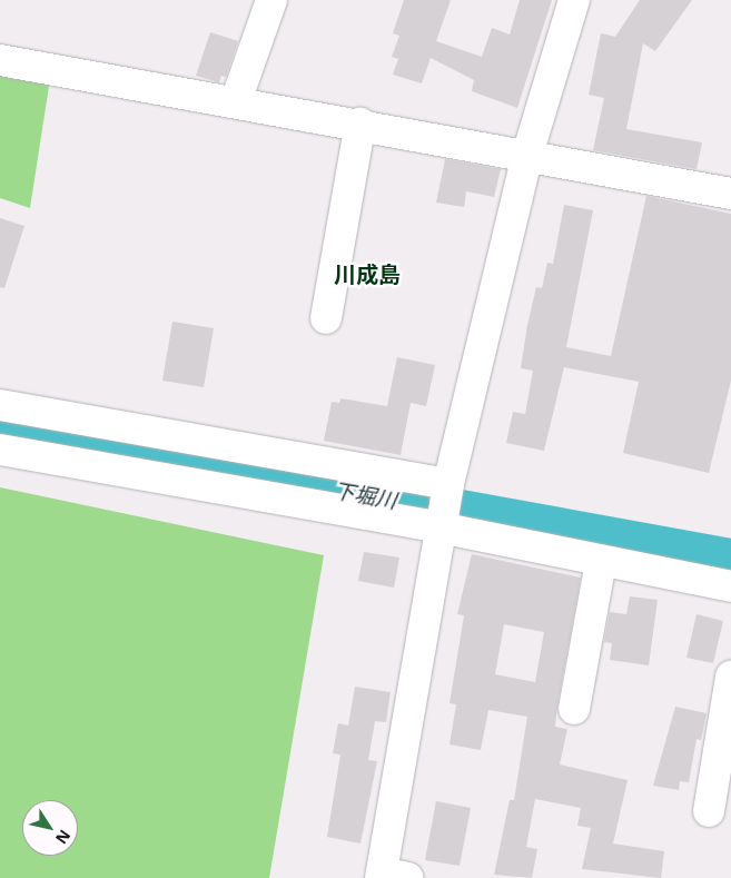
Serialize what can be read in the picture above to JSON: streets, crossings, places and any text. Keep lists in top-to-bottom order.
{
  "districts": ["川成島"],
  "water": ["下堀川"],
  "north": "bottom right"
}
